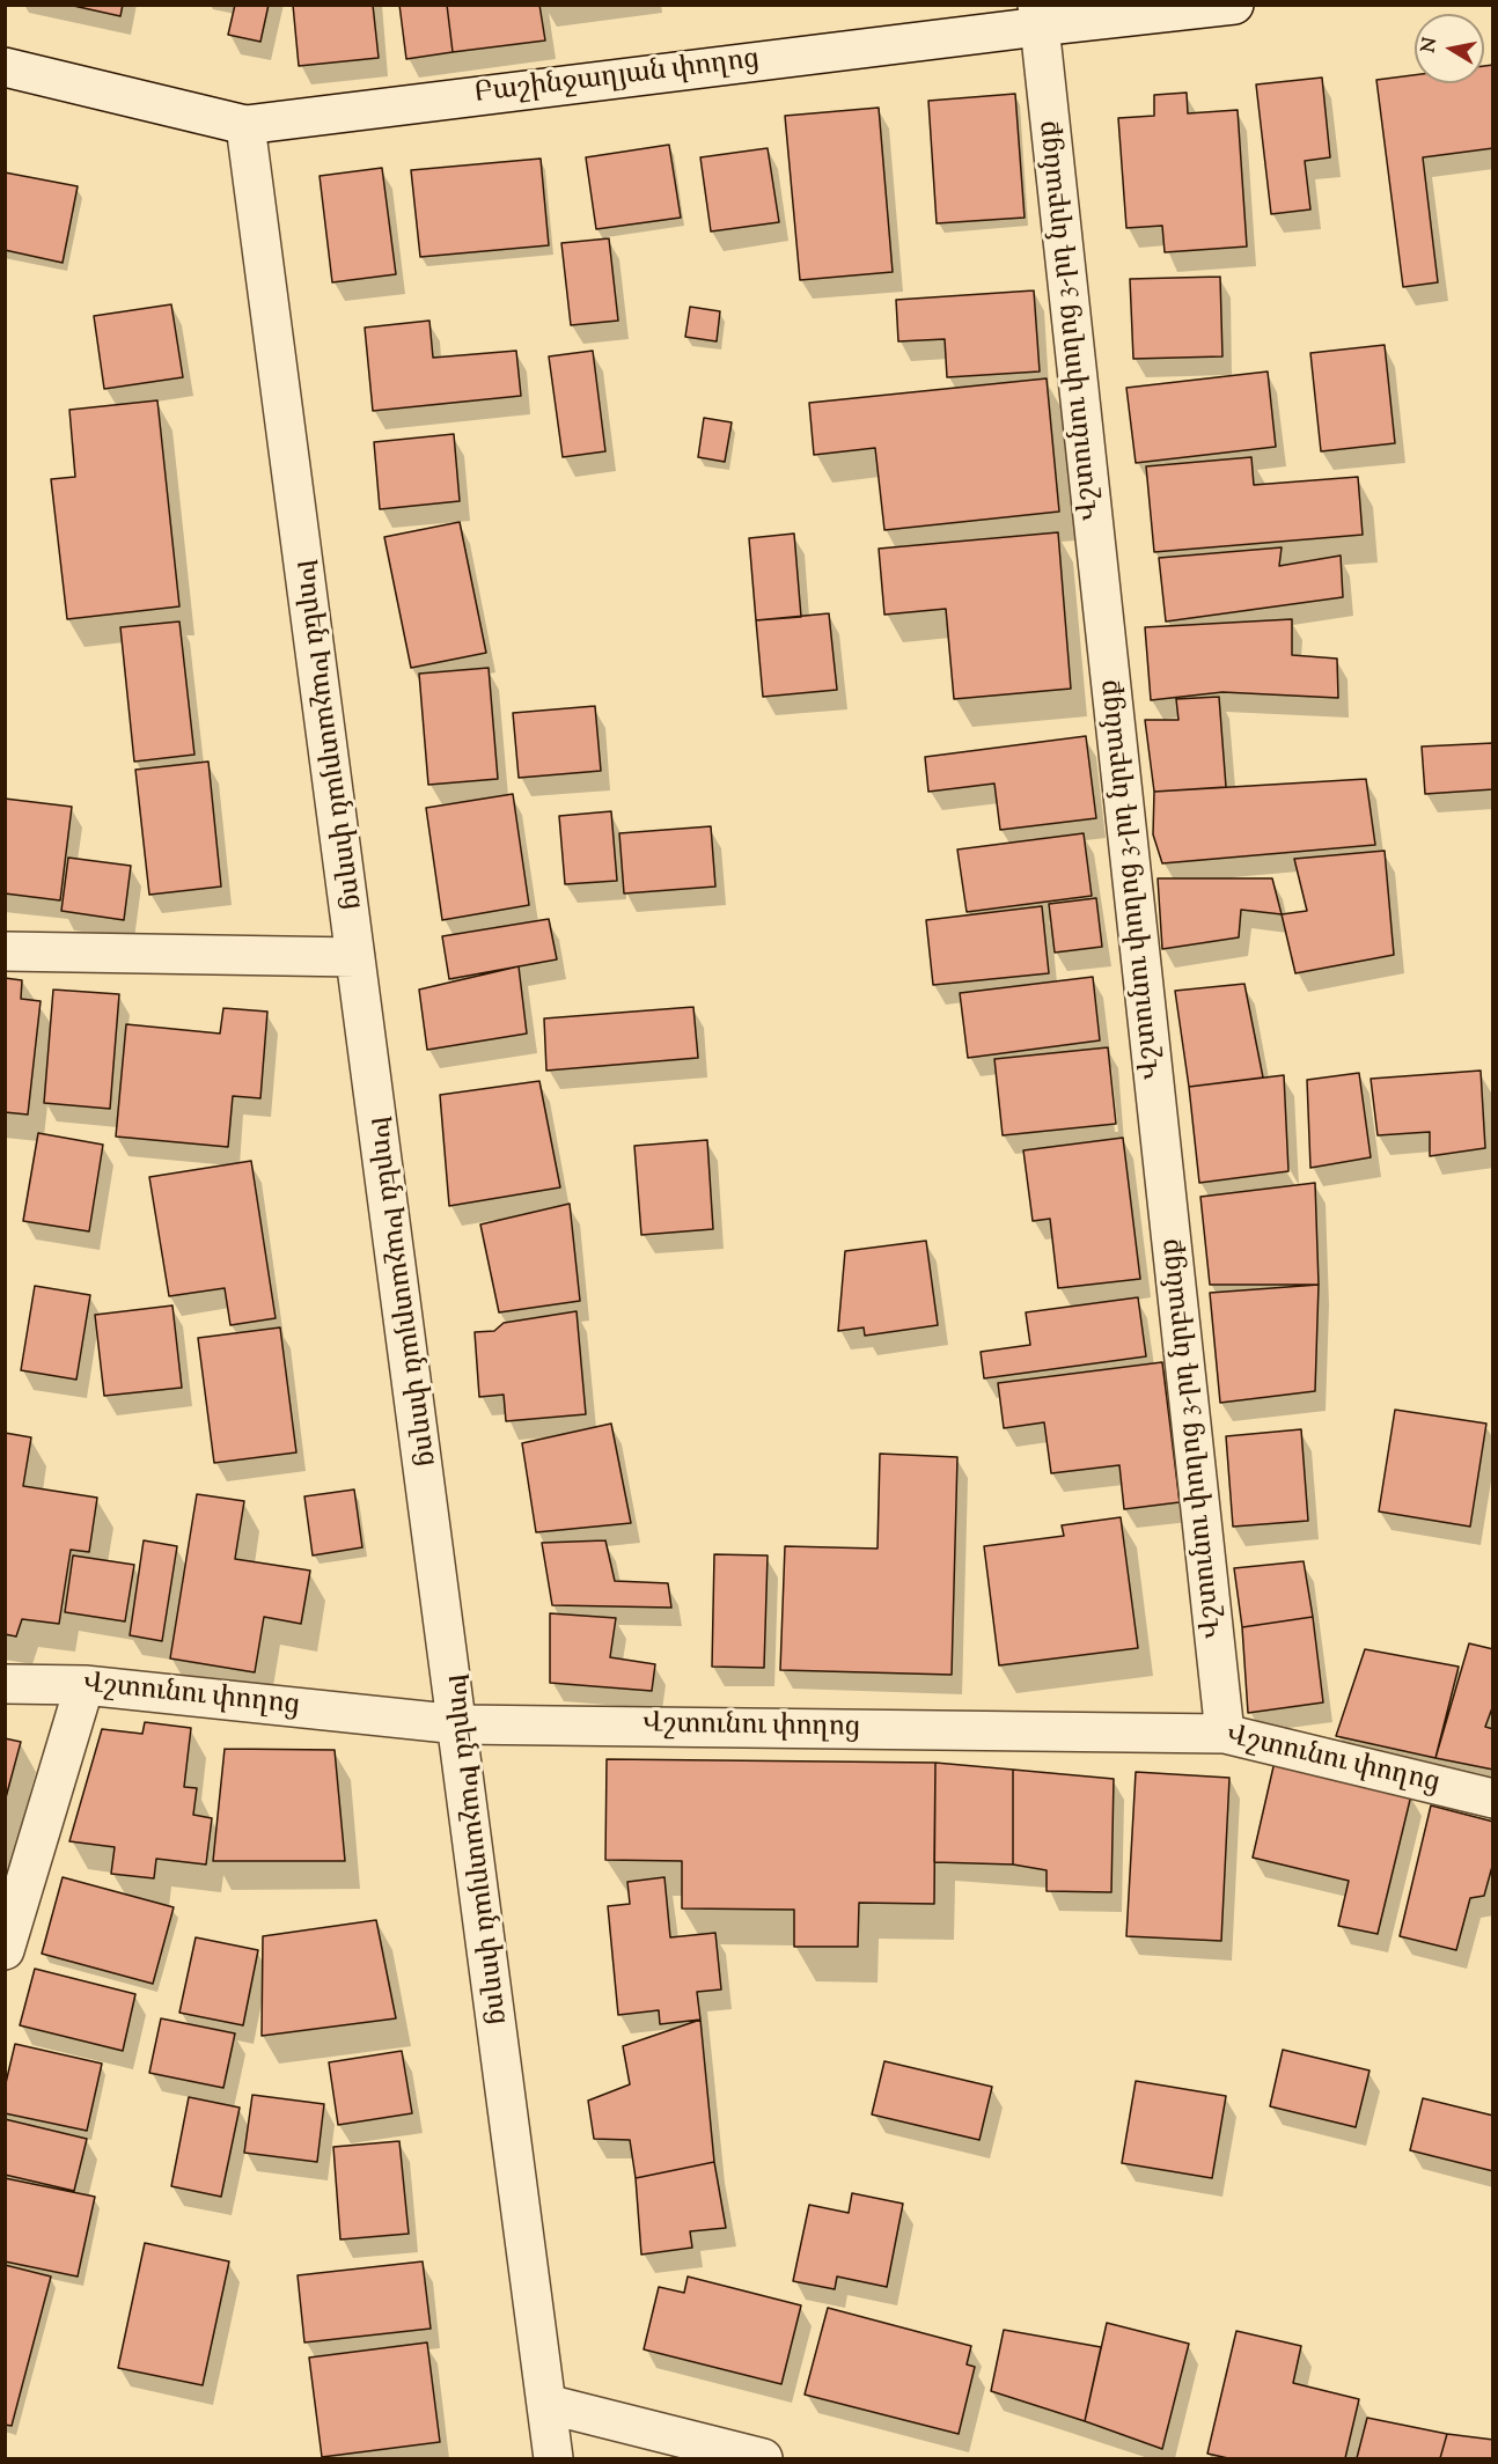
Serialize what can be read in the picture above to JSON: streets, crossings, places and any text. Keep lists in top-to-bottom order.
{
  "streets": {
    "street": [
      "Բաշինջաղյան փողոց",
      "Վշտունու փողոց 3-րդ նրբանցք",
      "Խորեն Խաչատրյան փողոց",
      "Վշտունու փողոց"
    ]
  },
  "crossings": [
    ["Բաշինջաղյան փողոց", "Վշտունու փողոց 3-րդ նրբանցք"],
    ["Բաշինջաղյան փողոց", "Խորեն Խաչատրյան փողոց"],
    ["Վշտունու փողոց 3-րդ նրբանցք", "Վշտունու փողոց"],
    ["Խորեն Խաչատրյան փողոց", "Վշտունու փողոց"]
  ],
  "north": "left"
}
